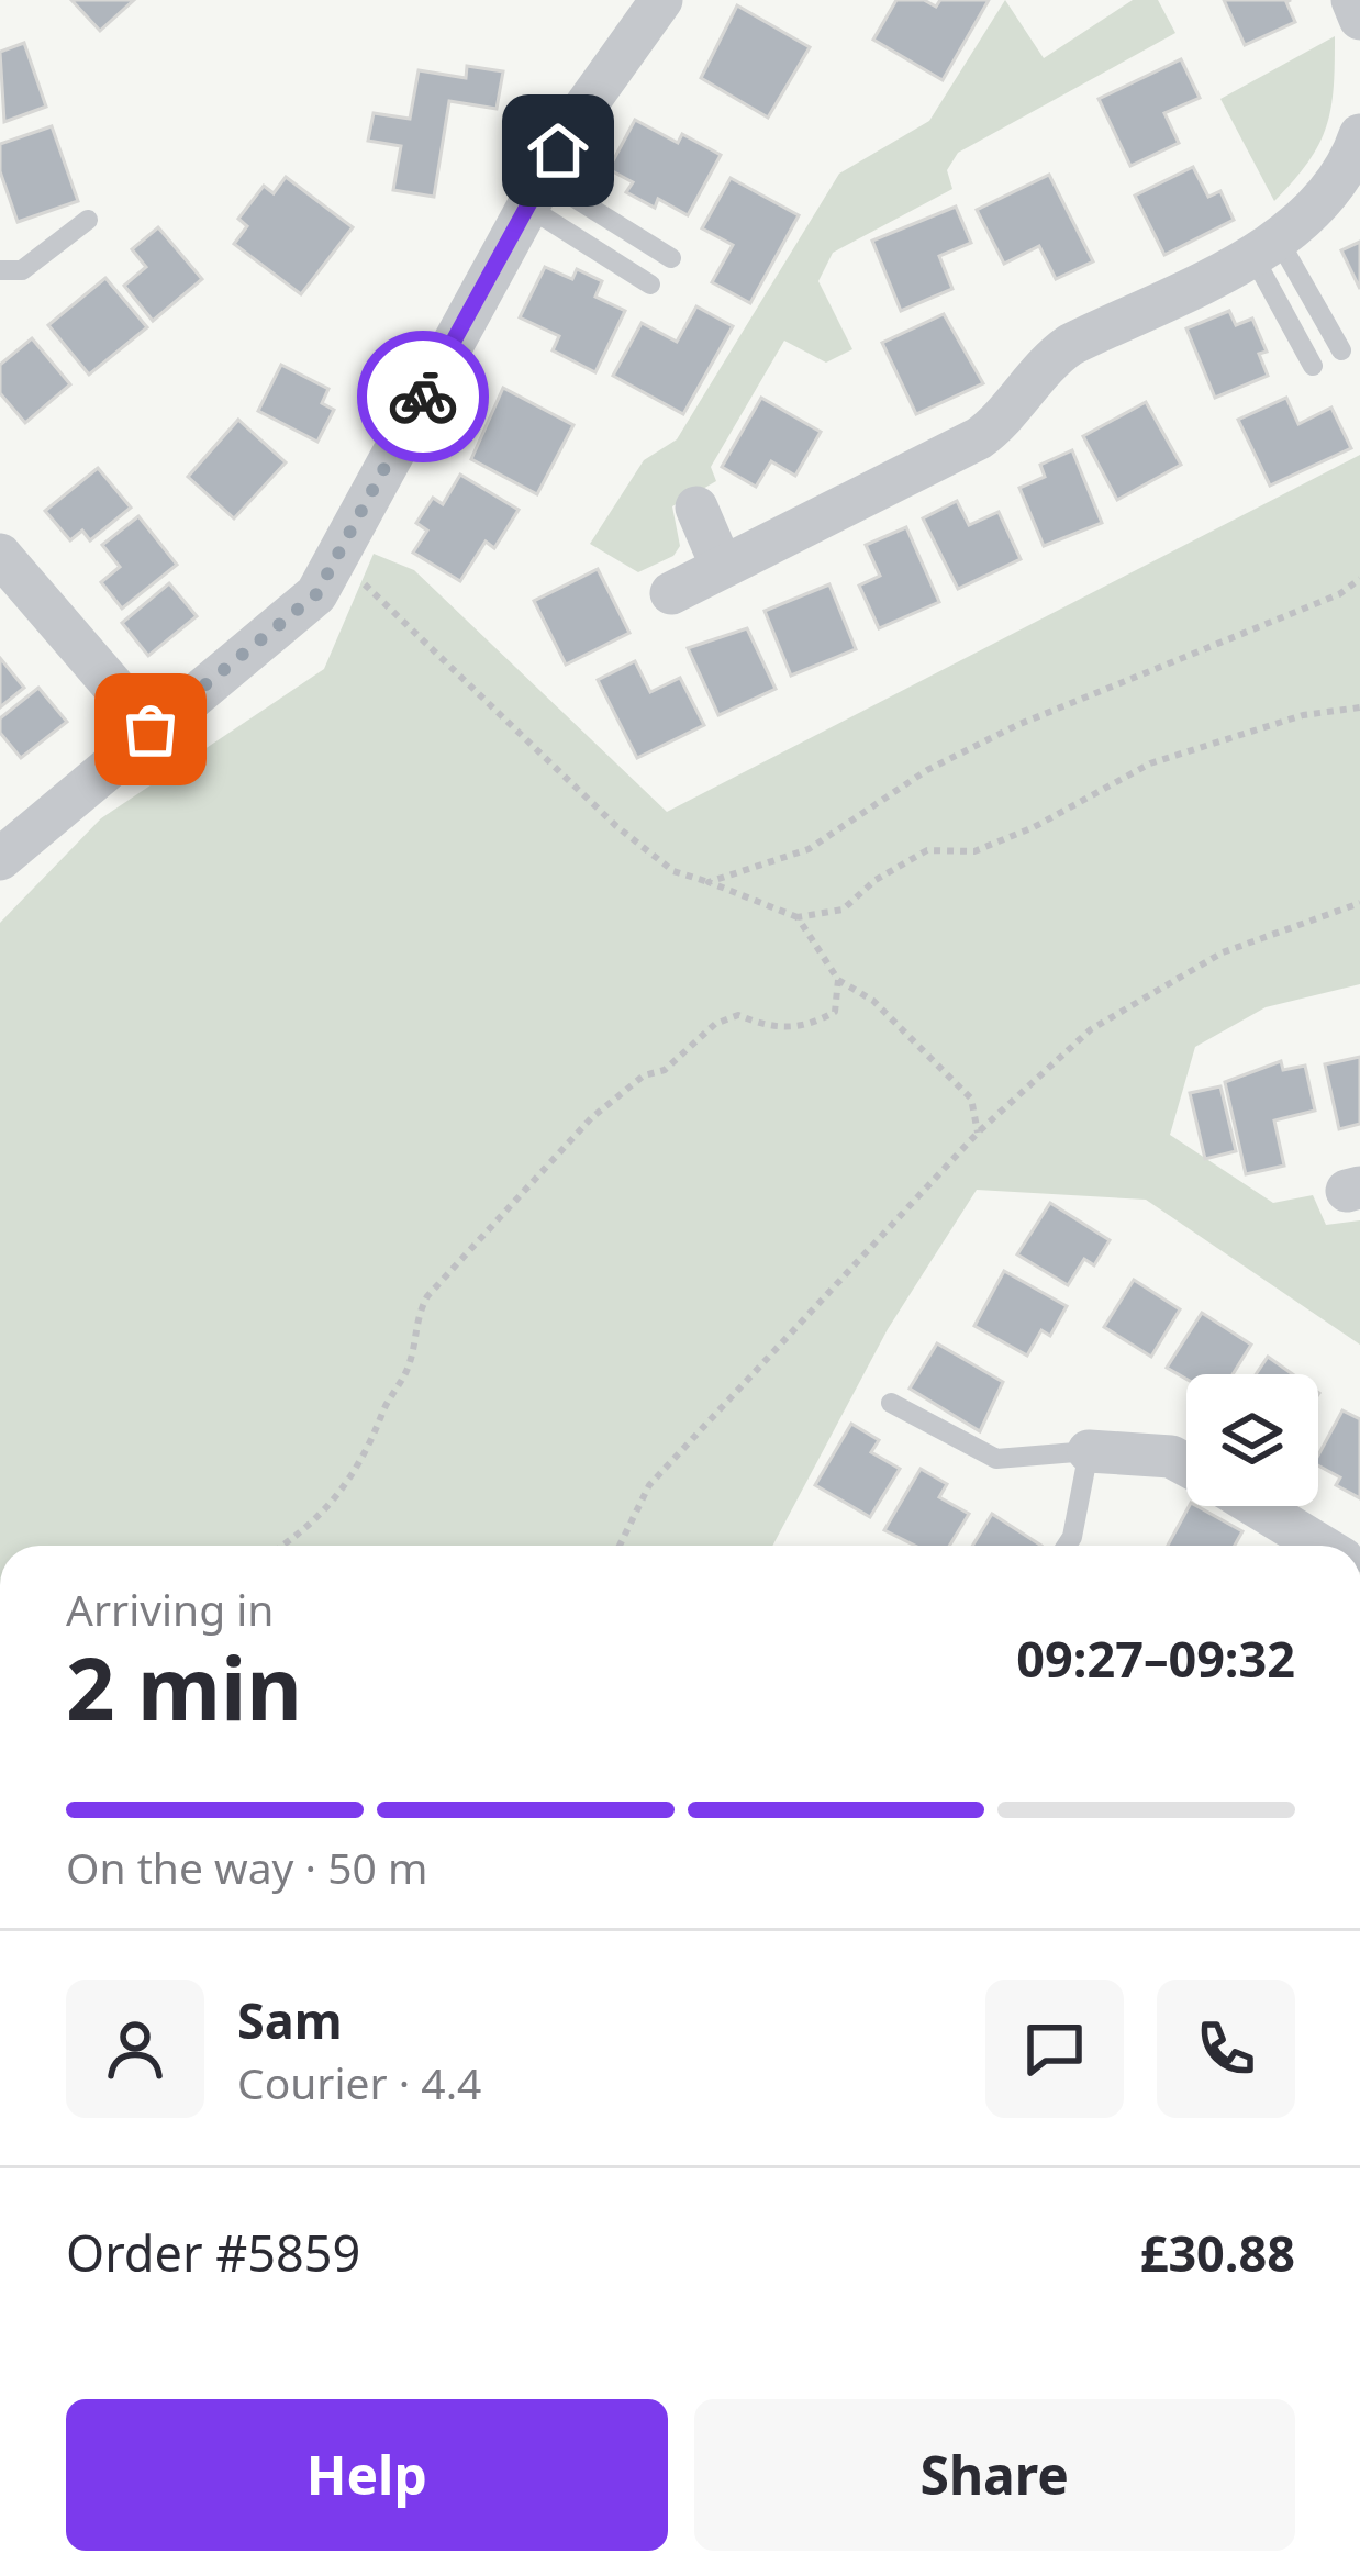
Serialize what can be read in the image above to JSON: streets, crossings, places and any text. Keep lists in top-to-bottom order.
{
  "page": {
    "heading": ["2 min", "Arriving in", "09:27–09:32"],
    "panel": [
      "Sam",
      "Courier · 4.4",
      "Order #5859",
      "£30.88"
    ],
    "bar": "On the way · 50 m",
    "buttons": ["Help", "Share"]
  }
}
